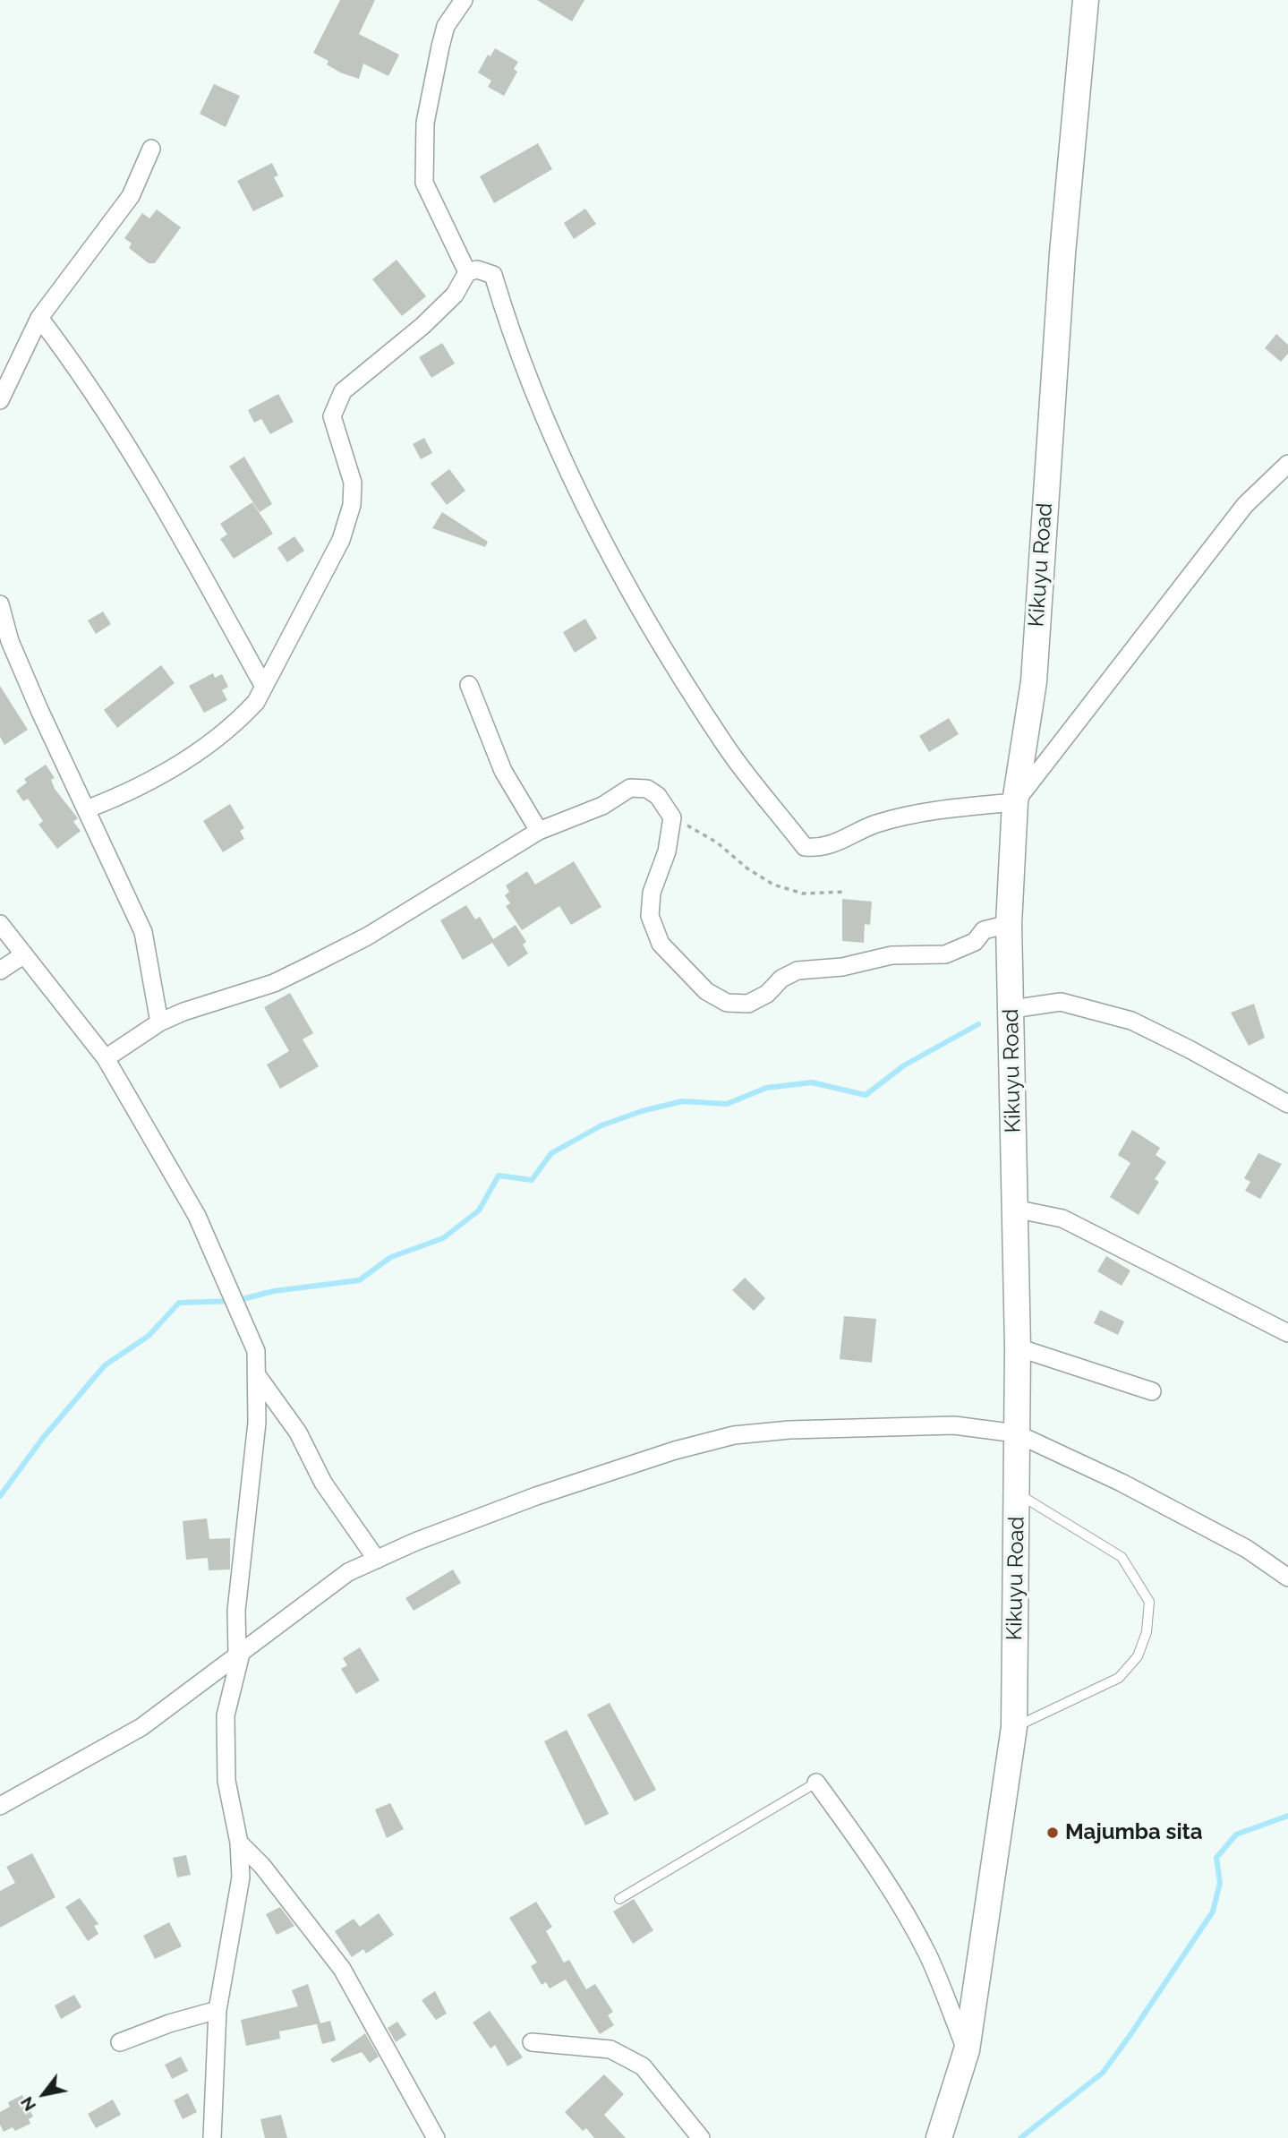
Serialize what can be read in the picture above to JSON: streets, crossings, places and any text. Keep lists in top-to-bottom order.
{
  "streets": {
    "main road": ["Kikuyu Road"]
  },
  "places": ["Majumba sita"],
  "north": "bottom left"
}
